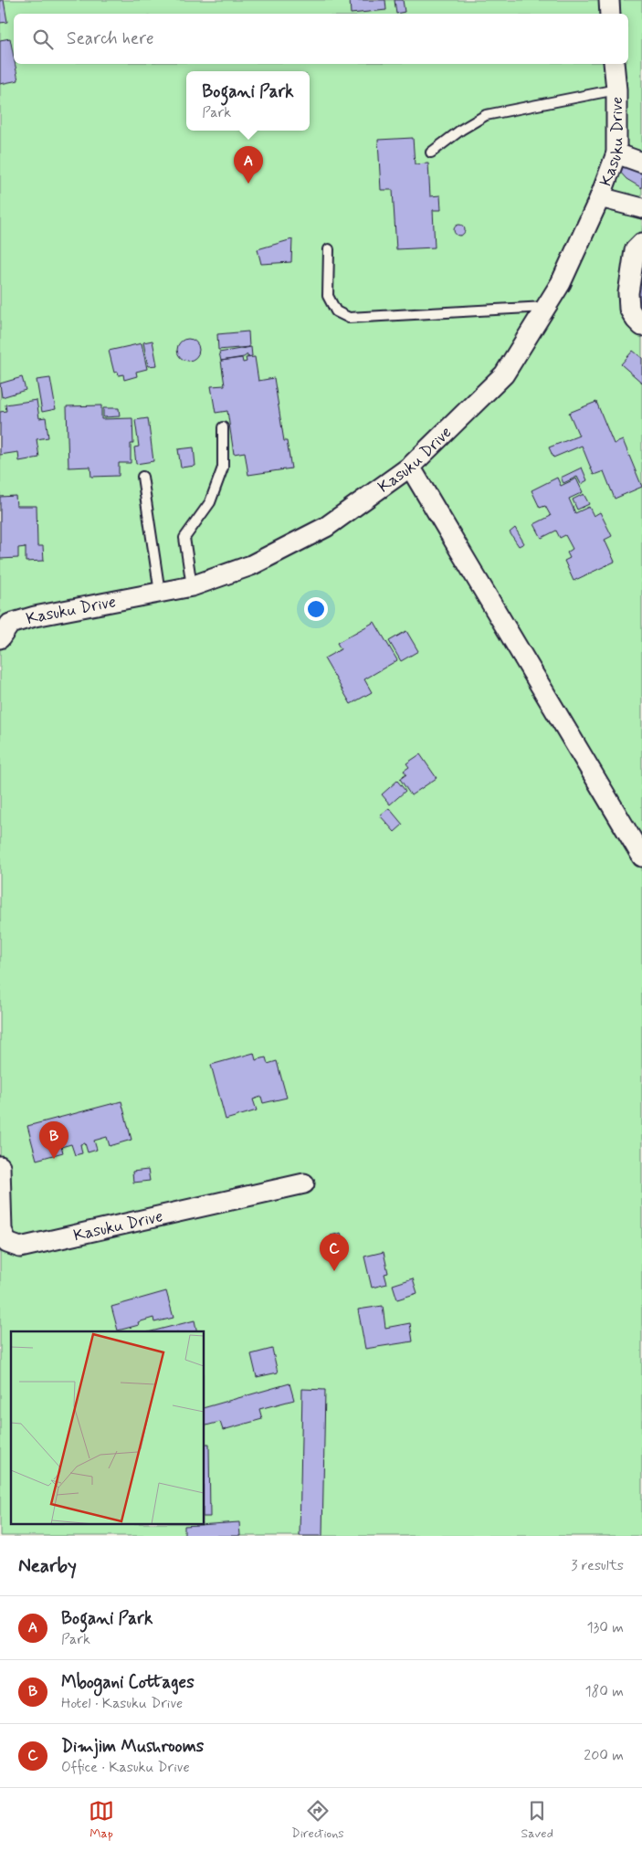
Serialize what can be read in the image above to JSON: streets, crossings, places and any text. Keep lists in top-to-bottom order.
{
  "streets": {
    "street": ["Kasuku Drive"]
  },
  "page": {
    "search": "Search here",
    "popup": ["Bogani Park", "Park"],
    "pins": ["A", "B", "C"],
    "heading": ["Nearby", "3 results"],
    "list": [
      {
        "mark": "A",
        "name": "Bogani Park",
        "note": "Park",
        "value": "130 m"
      },
      {
        "mark": "B",
        "name": "Mbogani Cottages",
        "note": "Hotel · Kasuku Drive",
        "value": "180 m"
      },
      {
        "mark": "C",
        "name": "Dimjim Mushrooms",
        "note": "Office · Kasuku Drive",
        "value": "200 m"
      }
    ],
    "nav": ["Map", "Directions", "Saved"]
  }
}
